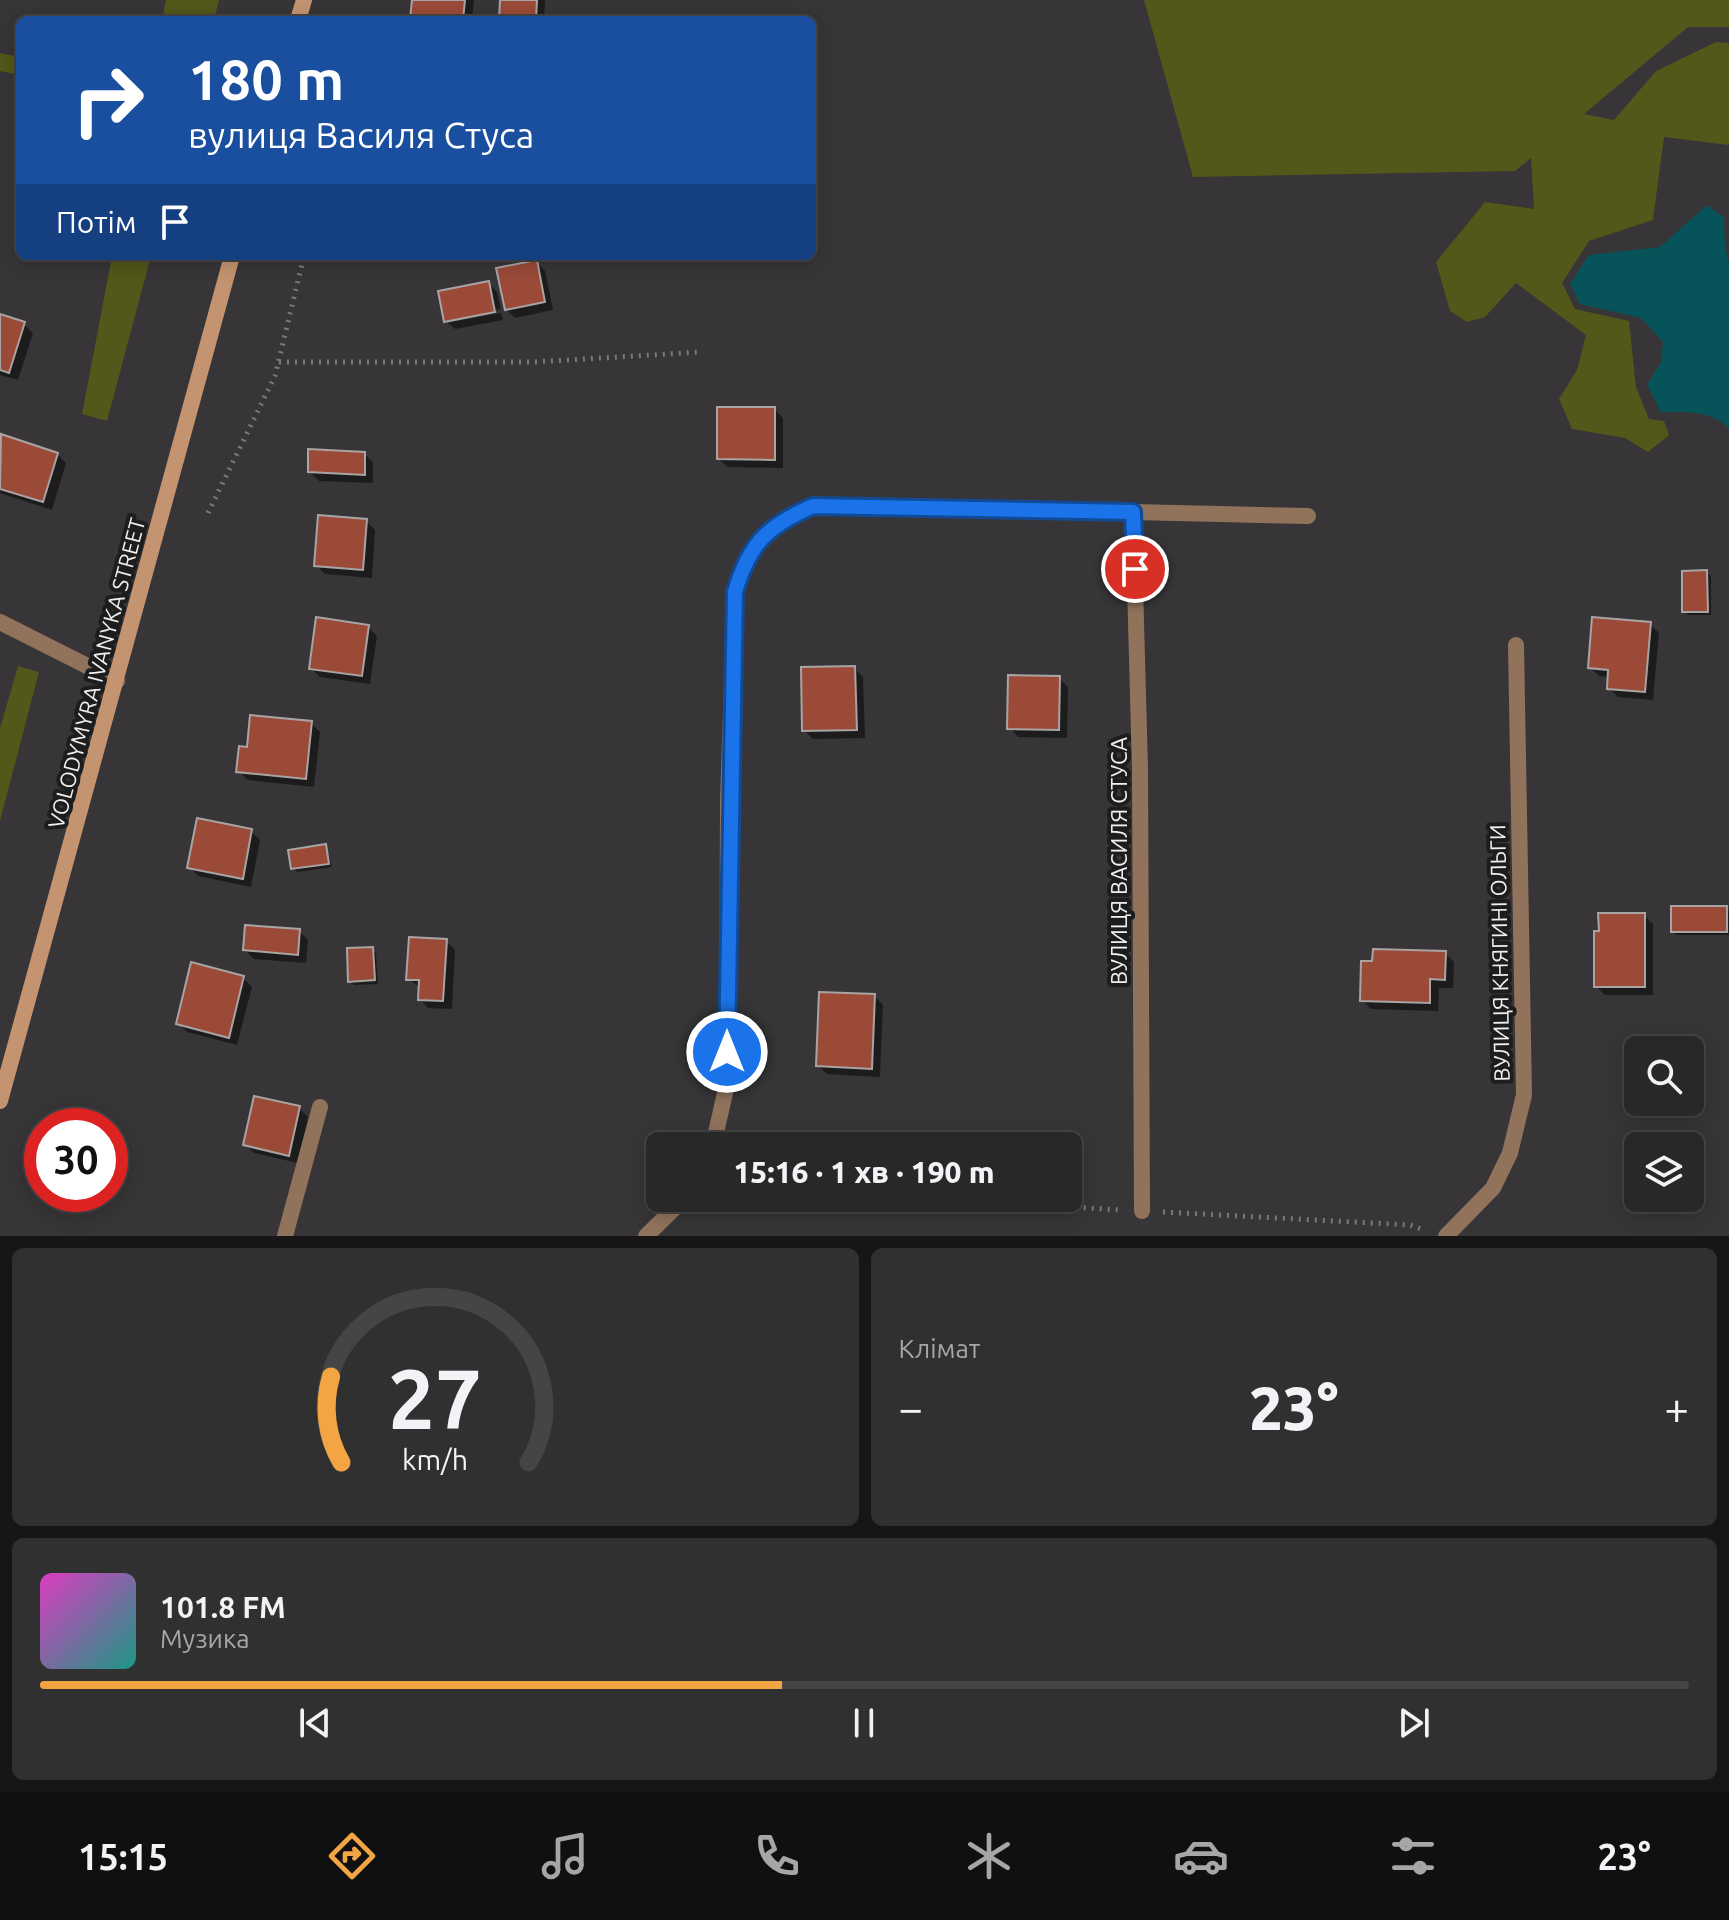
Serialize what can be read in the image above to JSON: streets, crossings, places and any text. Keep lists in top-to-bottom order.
{
  "streets": {
    "main road": ["VOLODYMYRA IVANYKA STREET"],
    "street": ["ВУЛИЦЯ ВАСИЛЯ СТУСА", "ВУЛИЦЯ КНЯГИНІ ОЛЬГИ"]
  },
  "page": {
    "turn": ["180 m", "вулиця Василя Стуса"],
    "then": "Потім",
    "limit": "30",
    "trip": "15:16 · 1 хв · 190 m",
    "tile": "Клімат",
    "heat": ["−", "23°", "+"],
    "song": ["101.8 FM", "Музика"],
    "tabs": ["15:15", "23°"],
    "gauge": ["27", "km/h"]
  }
}
